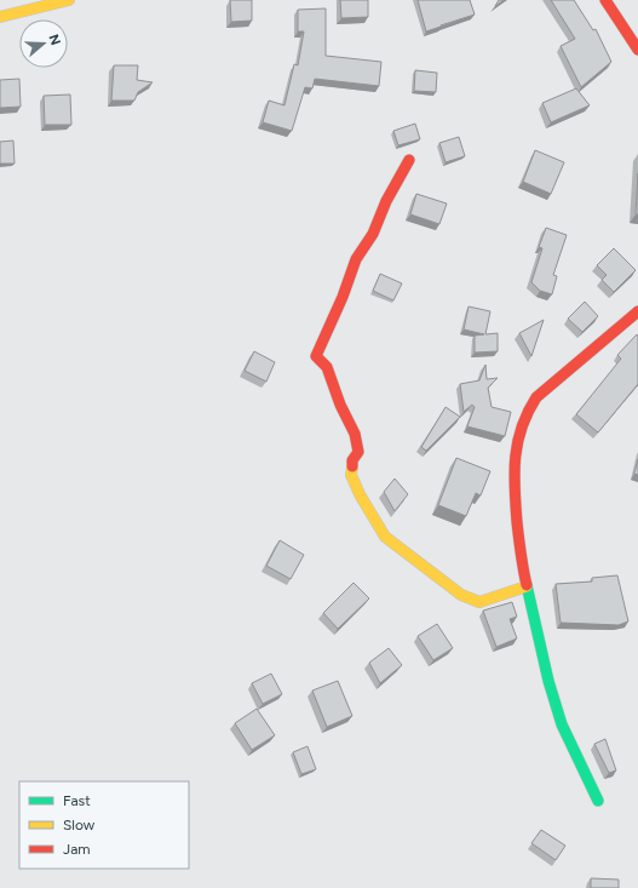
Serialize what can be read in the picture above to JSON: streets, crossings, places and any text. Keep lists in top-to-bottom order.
{
  "legend": ["Fast", "Slow", "Jam"],
  "north": "right"
}
